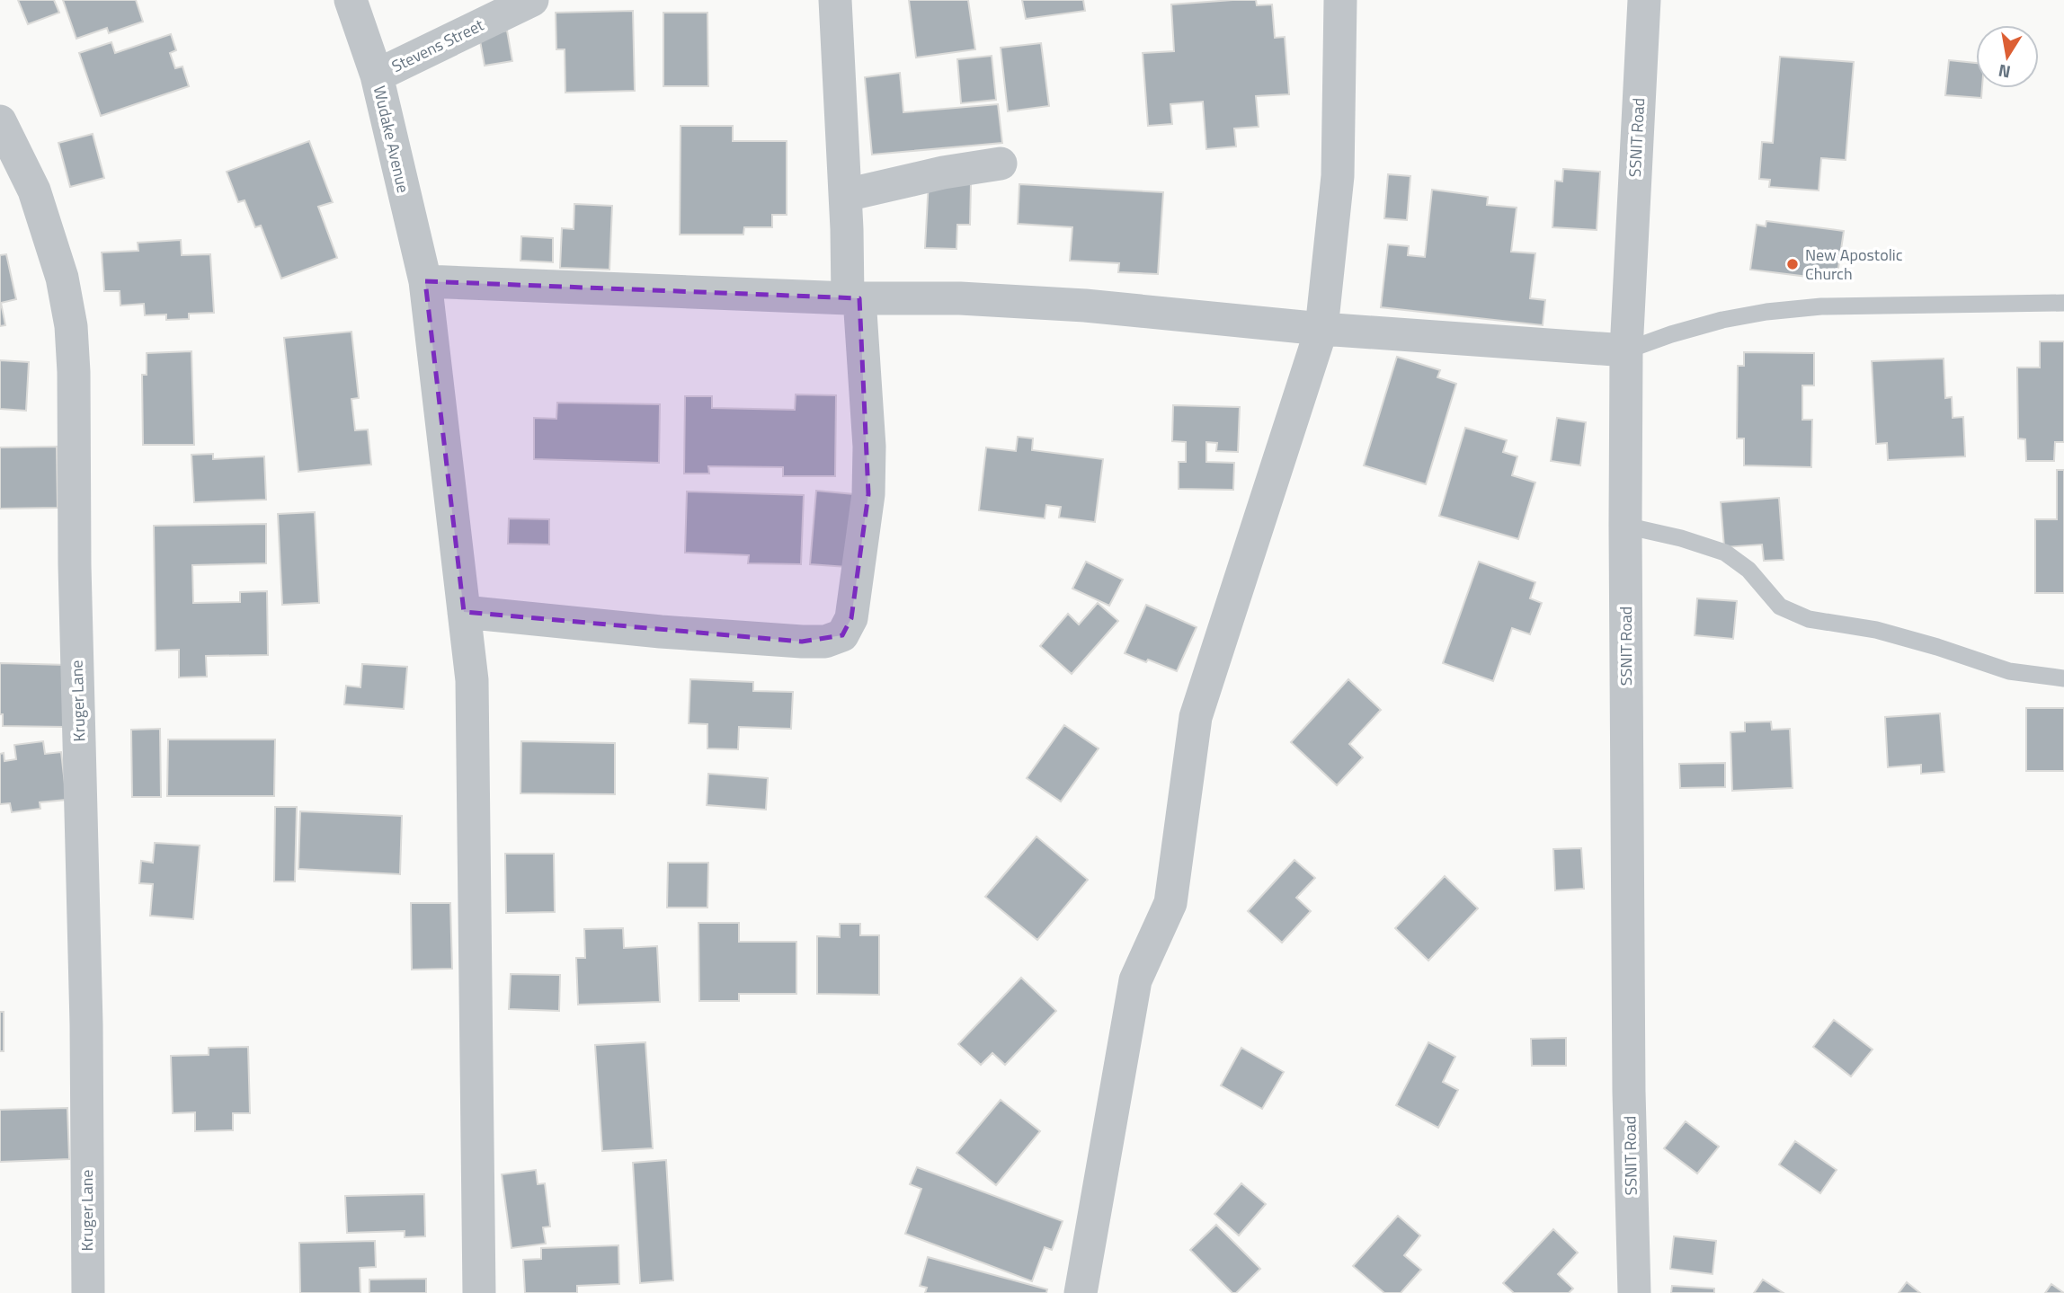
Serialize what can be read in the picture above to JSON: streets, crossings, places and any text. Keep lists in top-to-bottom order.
{
  "streets": {
    "street": [
      "Stevens Street",
      "SSNIT Road",
      "Wudake Avenue",
      "Kruger Lane"
    ]
  },
  "crossings": [
    ["Stevens Street", "Wudake Avenue"]
  ],
  "places": ["New Apostolic Church"],
  "north": "bottom"
}
